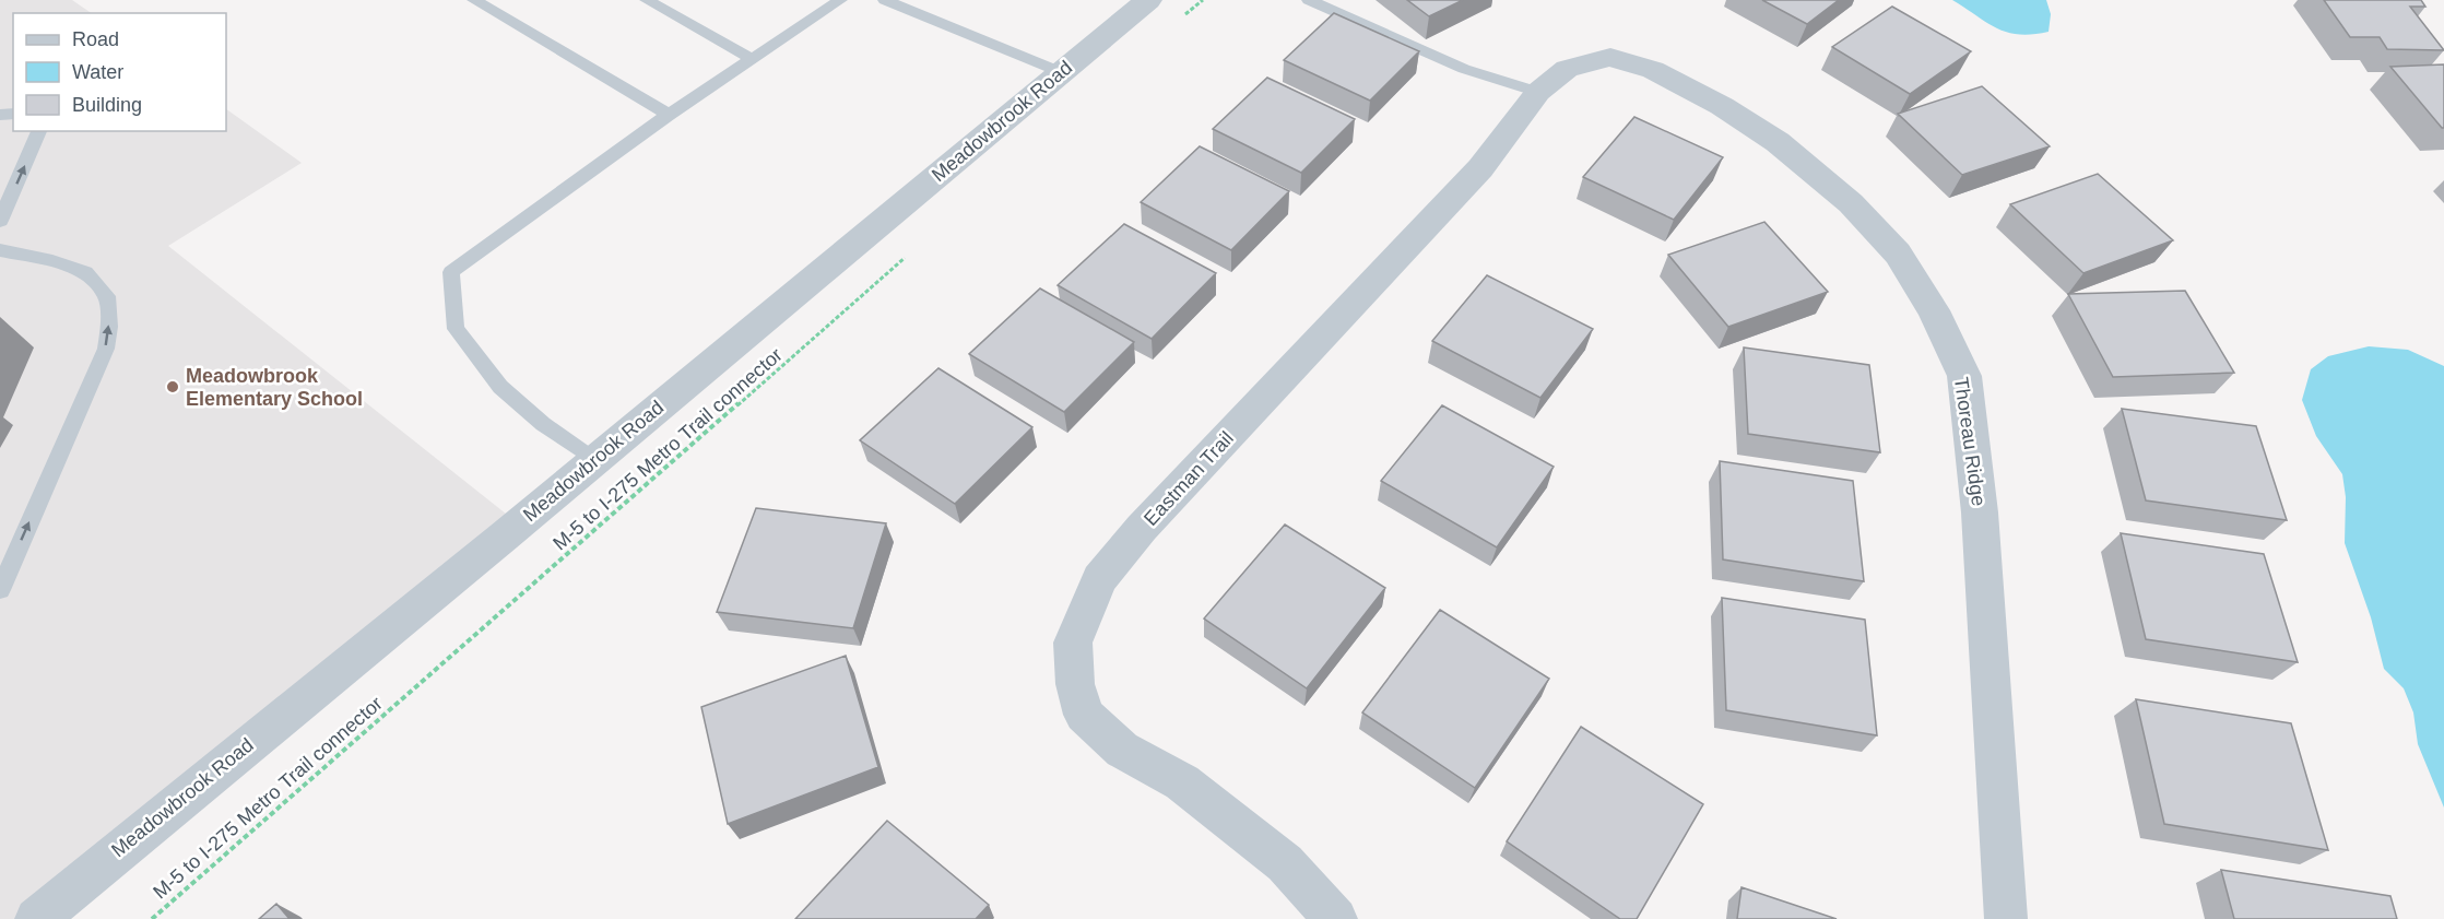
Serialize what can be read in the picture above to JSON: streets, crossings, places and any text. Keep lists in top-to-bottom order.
{
  "streets": {
    "street": ["Meadowbrook Road", "Thoreau Ridge", "Eastman Trail"],
    "path": ["M-5 to I-275 Metro Trail connector"]
  },
  "crossings": [
    ["Thoreau Ridge", "Eastman Trail"]
  ],
  "places": ["Meadowbrook Elementary School"],
  "legend": ["Road", "Water", "Building"]
}
